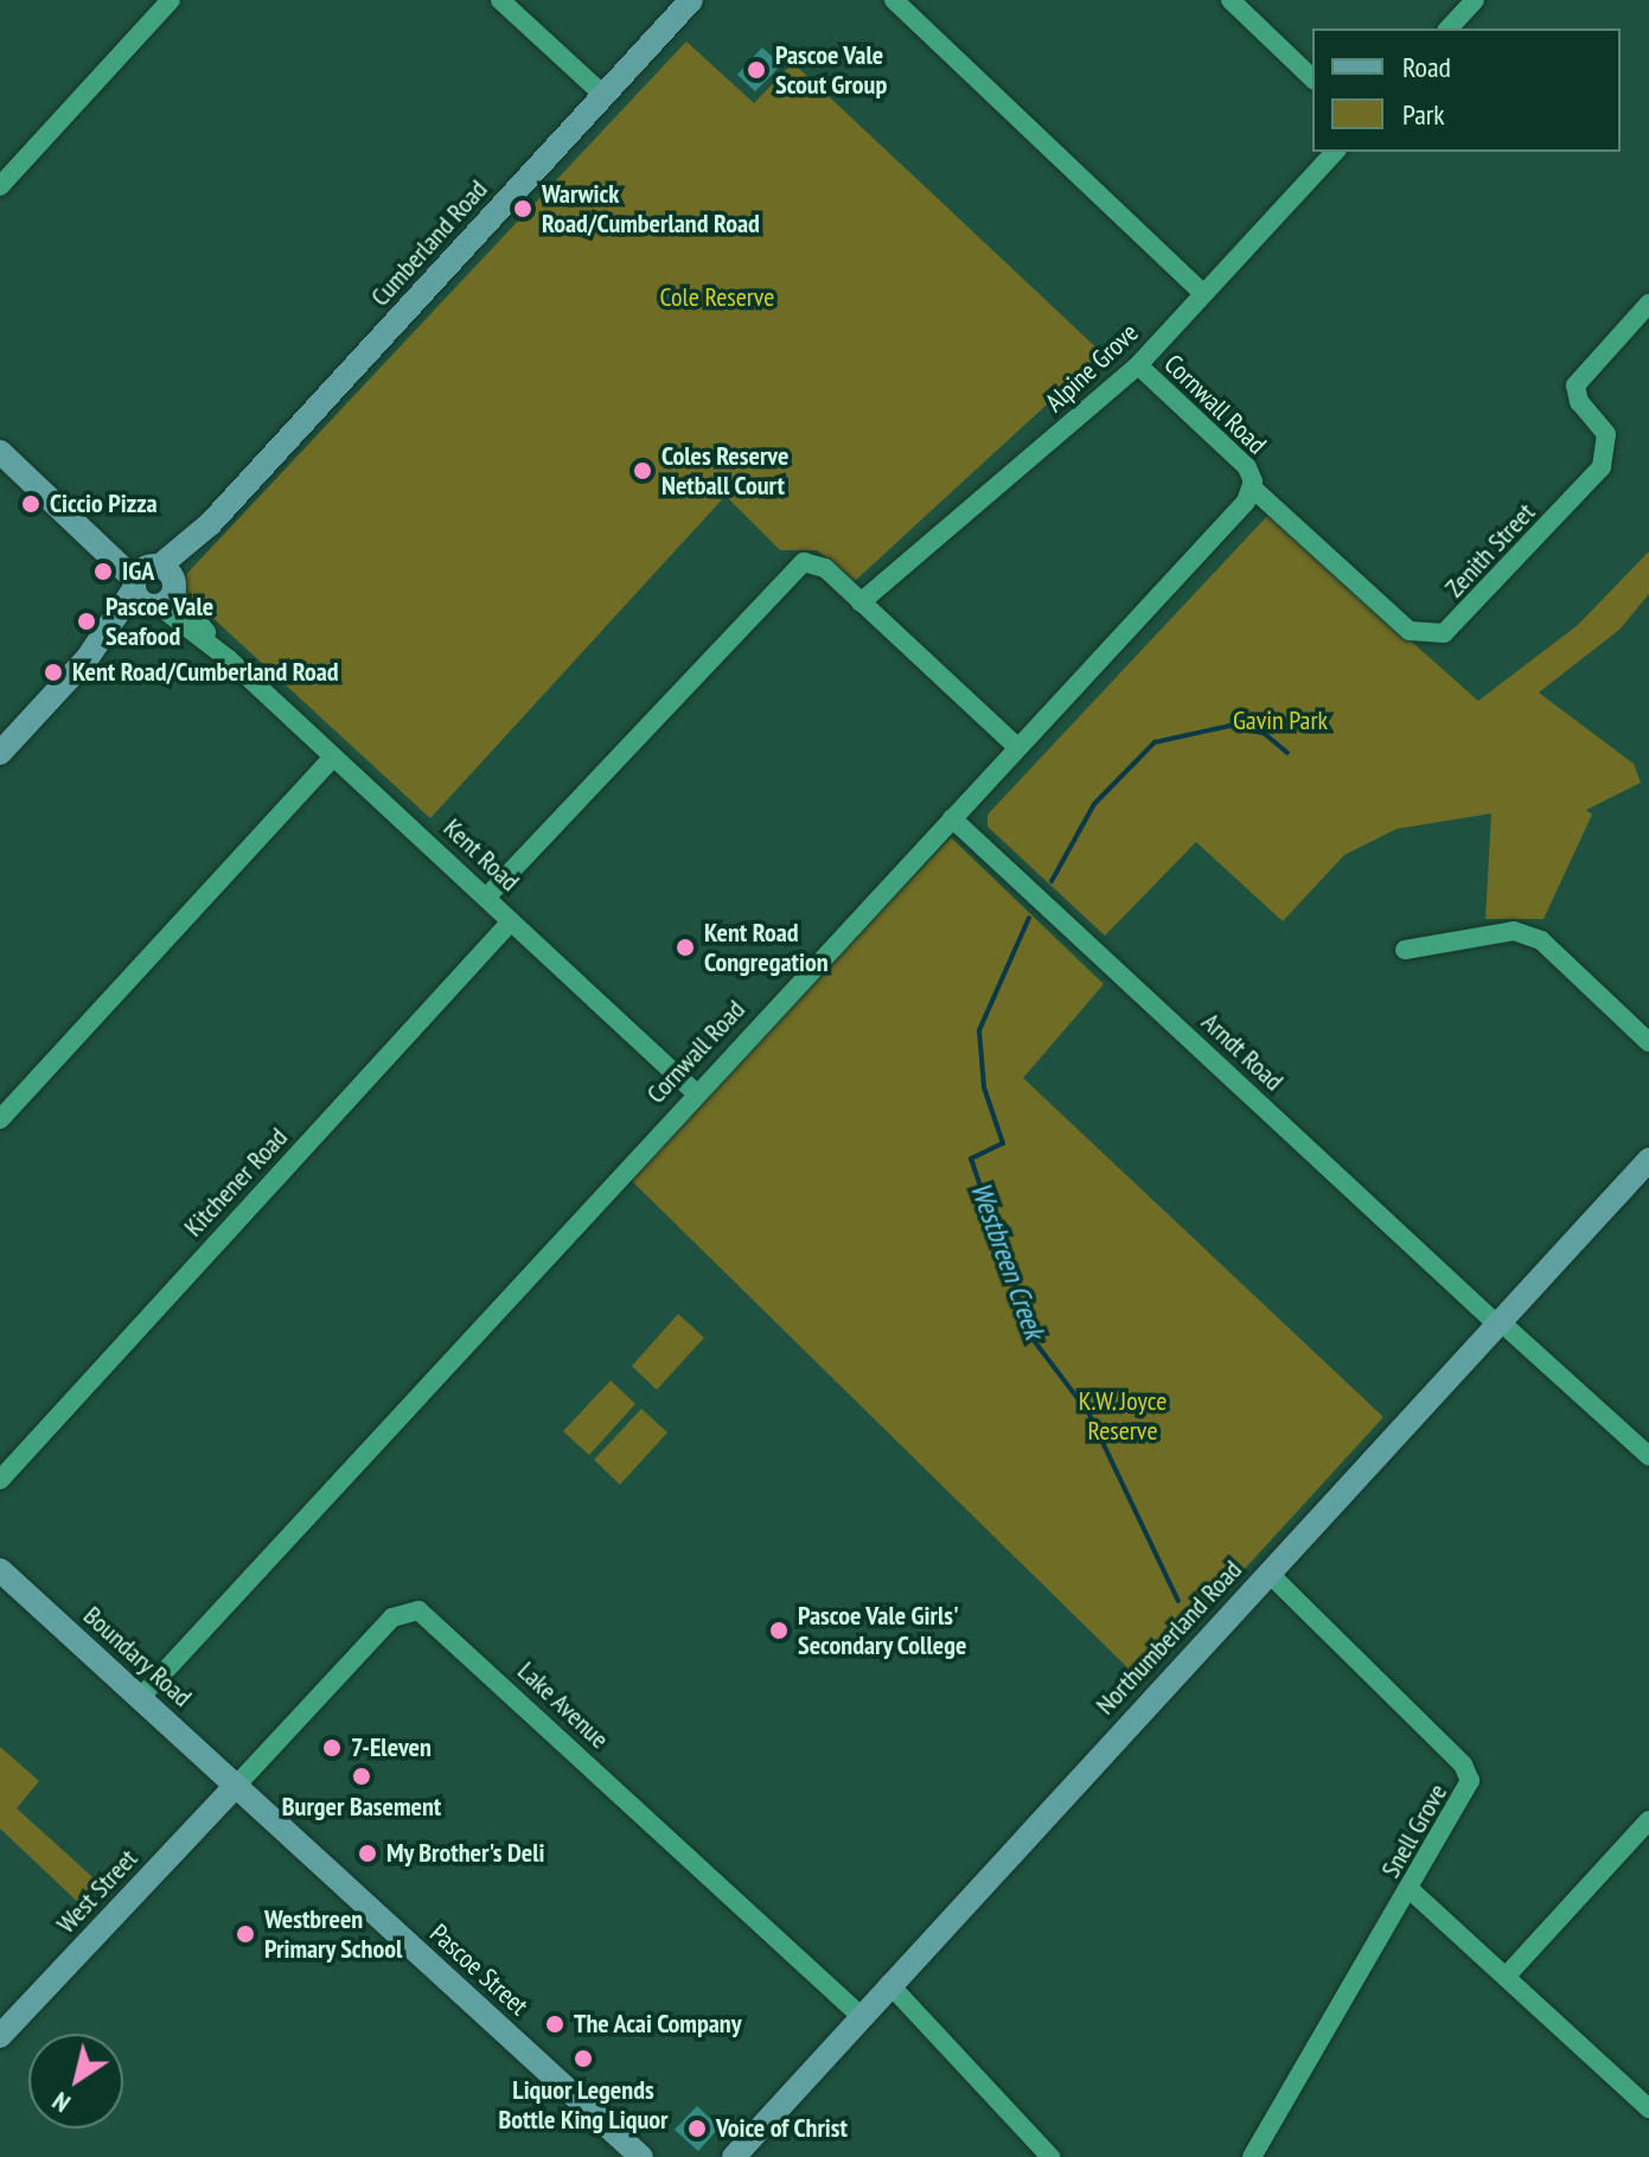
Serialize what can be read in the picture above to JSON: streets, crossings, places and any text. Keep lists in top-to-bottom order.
{
  "streets": {
    "street": [
      "Cumberland Road",
      "Alpine Grove",
      "Cornwall Road",
      "Zenith Street",
      "Kent Road",
      "Arndt Road",
      "Kitchener Road",
      "Northumberland Road",
      "Boundary Road",
      "Lake Avenue",
      "Snell Grove",
      "West Street",
      "Pascoe Street"
    ]
  },
  "crossings": [
    ["Cumberland Road", "Kent Road"],
    ["Alpine Grove", "Cornwall Road"],
    ["Cornwall Road", "Zenith Street"],
    ["Cornwall Road", "Kent Road"],
    ["Cornwall Road", "Arndt Road"],
    ["Cornwall Road", "Boundary Road"],
    ["Kent Road", "Kitchener Road"],
    ["Arndt Road", "Northumberland Road"],
    ["Northumberland Road", "Lake Avenue"],
    ["Northumberland Road", "Snell Grove"],
    ["Boundary Road", "Lake Avenue"],
    ["Boundary Road", "West Street"],
    ["Boundary Road", "Pascoe Street"],
    ["Lake Avenue", "West Street"],
    ["Lake Avenue", "Pascoe Street"],
    ["West Street", "Pascoe Street"]
  ],
  "water": ["Westbreen Creek"],
  "parks": ["Cole Reserve", "Gavin Park", "K.W. Joyce Reserve"],
  "places": [
    "Pascoe Vale Scout Group",
    "Warwick Road/Cumberland Road",
    "Coles Reserve Netball Court",
    "Ciccio Pizza",
    "IGA",
    "Pascoe Vale Seafood",
    "Kent Road/Cumberland Road",
    "Kent Road Congregation",
    "Pascoe Vale Girls' Secondary College",
    "7-Eleven",
    "Burger Basement",
    "My Brother's Deli",
    "Westbreen Primary School",
    "The Acai Company",
    "Liquor Legends Bottle King Liquor",
    "Voice of Christ"
  ],
  "legend": ["Road", "Park"],
  "north": "bottom left"
}
